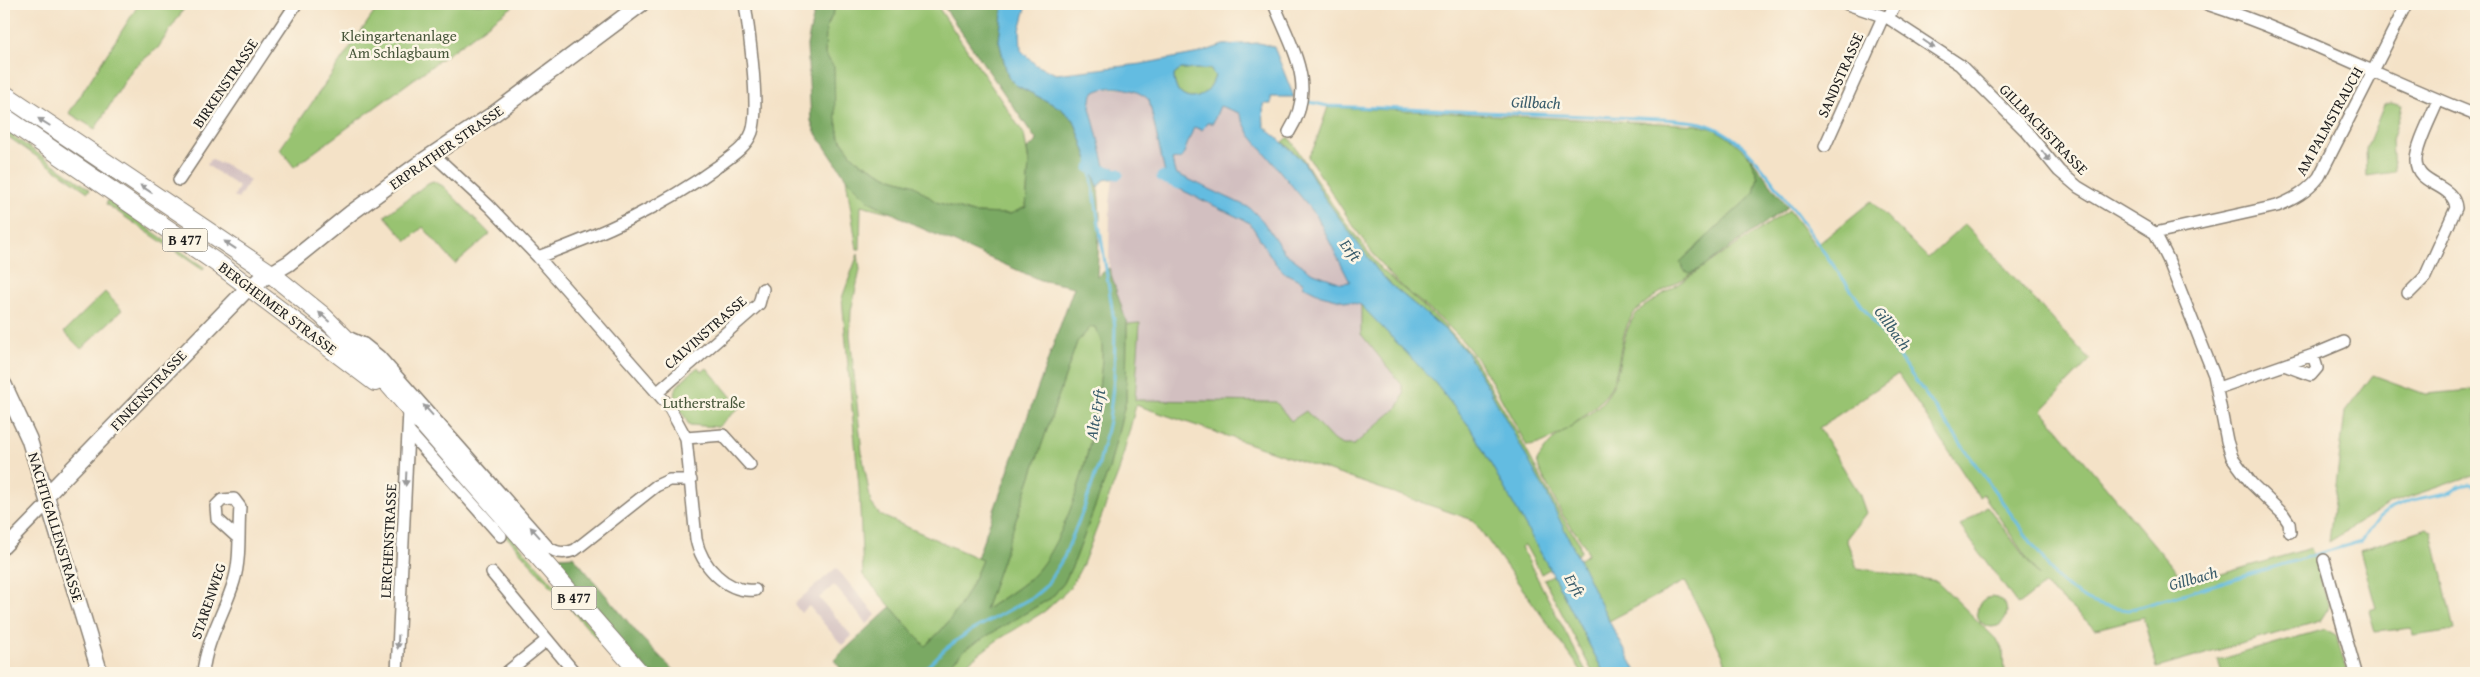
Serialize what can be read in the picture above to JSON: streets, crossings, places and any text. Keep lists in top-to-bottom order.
{
  "streets": {
    "main road": [
      "ERPRATHER STRASSE",
      "B 477",
      "BERGHEIMER STRASSE",
      "FINKENSTRASSE",
      "NACHTIGALLENSTRASSE"
    ],
    "street": [
      "SANDSTRASSE",
      "BIRKENSTRASSE",
      "AM PALMSTRAUCH",
      "GILLBACHSTRASSE",
      "CALVINSTRASSE",
      "LERCHENSTRASSE",
      "STARENWEG"
    ]
  },
  "crossings": [
    ["SANDSTRASSE", "GILLBACHSTRASSE"],
    ["AM PALMSTRAUCH", "GILLBACHSTRASSE"],
    ["ERPRATHER STRASSE", "BERGHEIMER STRASSE"],
    ["ERPRATHER STRASSE", "FINKENSTRASSE"],
    ["BERGHEIMER STRASSE", "FINKENSTRASSE"],
    ["BERGHEIMER STRASSE", "LERCHENSTRASSE"],
    ["FINKENSTRASSE", "NACHTIGALLENSTRASSE"]
  ],
  "one_way": ["GILLBACHSTRASSE", "LERCHENSTRASSE"],
  "water": ["Gillbach", "Erft", "Alte Erft"],
  "parks": ["Kleingartenanlage Am Schlagbaum", "Lutherstraße"]
}
